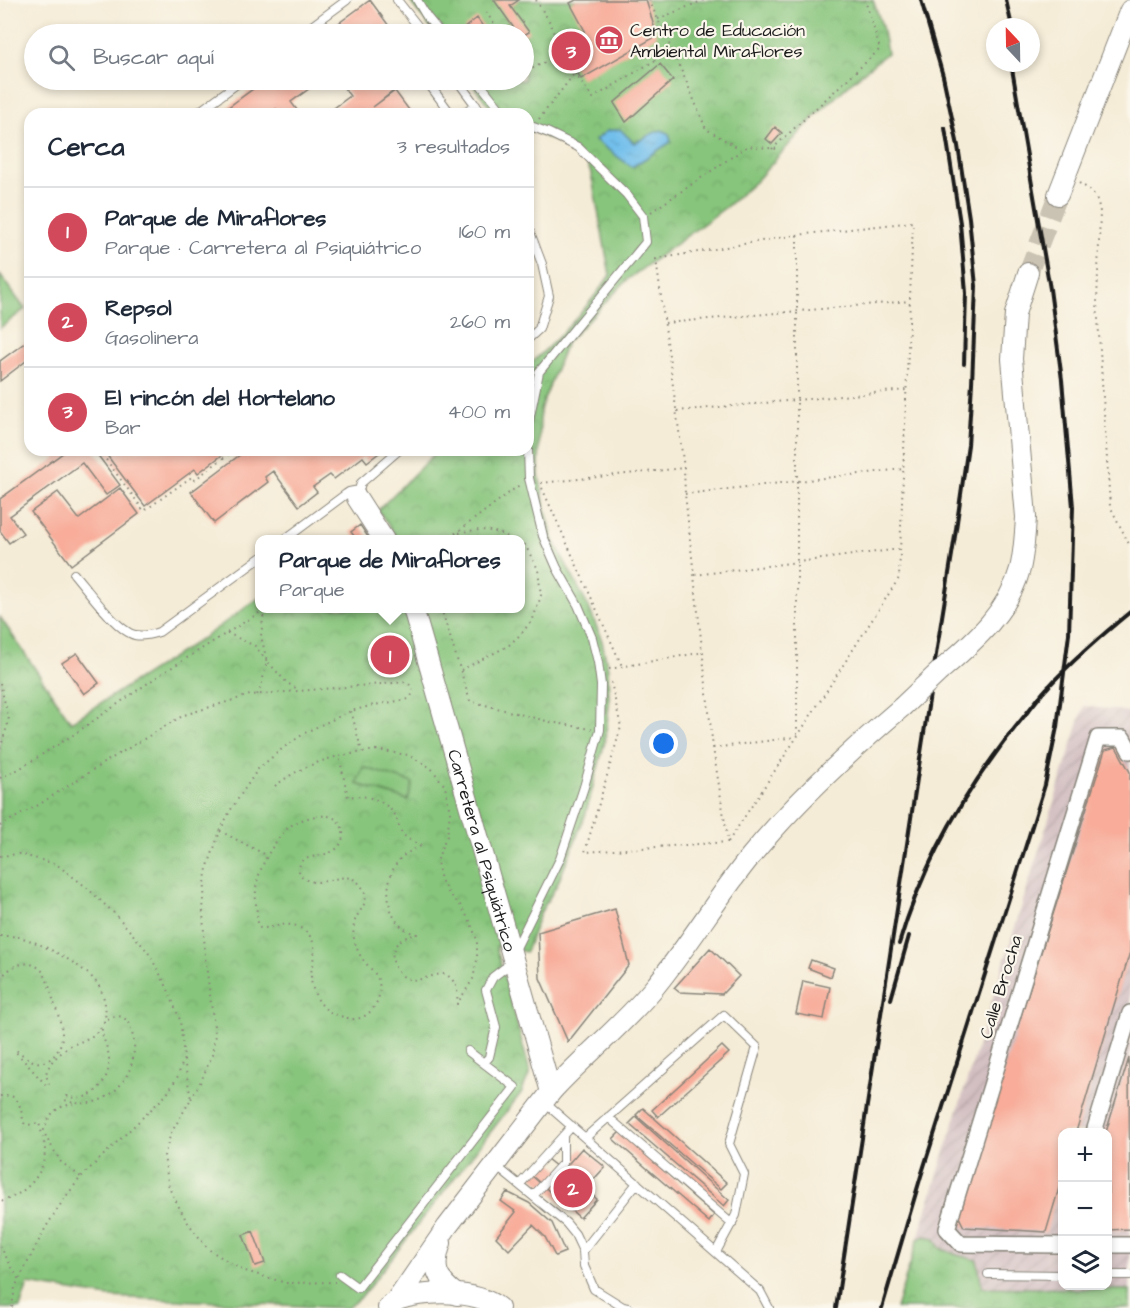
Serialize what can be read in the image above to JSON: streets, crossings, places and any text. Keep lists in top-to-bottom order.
{
  "streets": {
    "street": ["Carretera al Psiquiátrico", "Calle Brocha"]
  },
  "places": {
    "museum": ["Centro de Educación Ambiental Miraflores"]
  },
  "north": "top",
  "page": {
    "search": "Buscar aquí",
    "pins": ["3", "1", "2"],
    "heading": ["Cerca", "3 resultados"],
    "list": [
      {
        "mark": "1",
        "name": "Parque de Miraflores",
        "note": "Parque · Carretera al Psiquiátrico",
        "value": "160 m"
      },
      {
        "mark": "2",
        "name": "Repsol",
        "note": "Gasolinera",
        "value": "260 m"
      },
      {
        "mark": "3",
        "name": "El rincón del Hortelano",
        "note": "Bar",
        "value": "400 m"
      }
    ],
    "popup": ["Parque de Miraflores", "Parque"],
    "map_buttons": ["+", "−"]
  }
}
